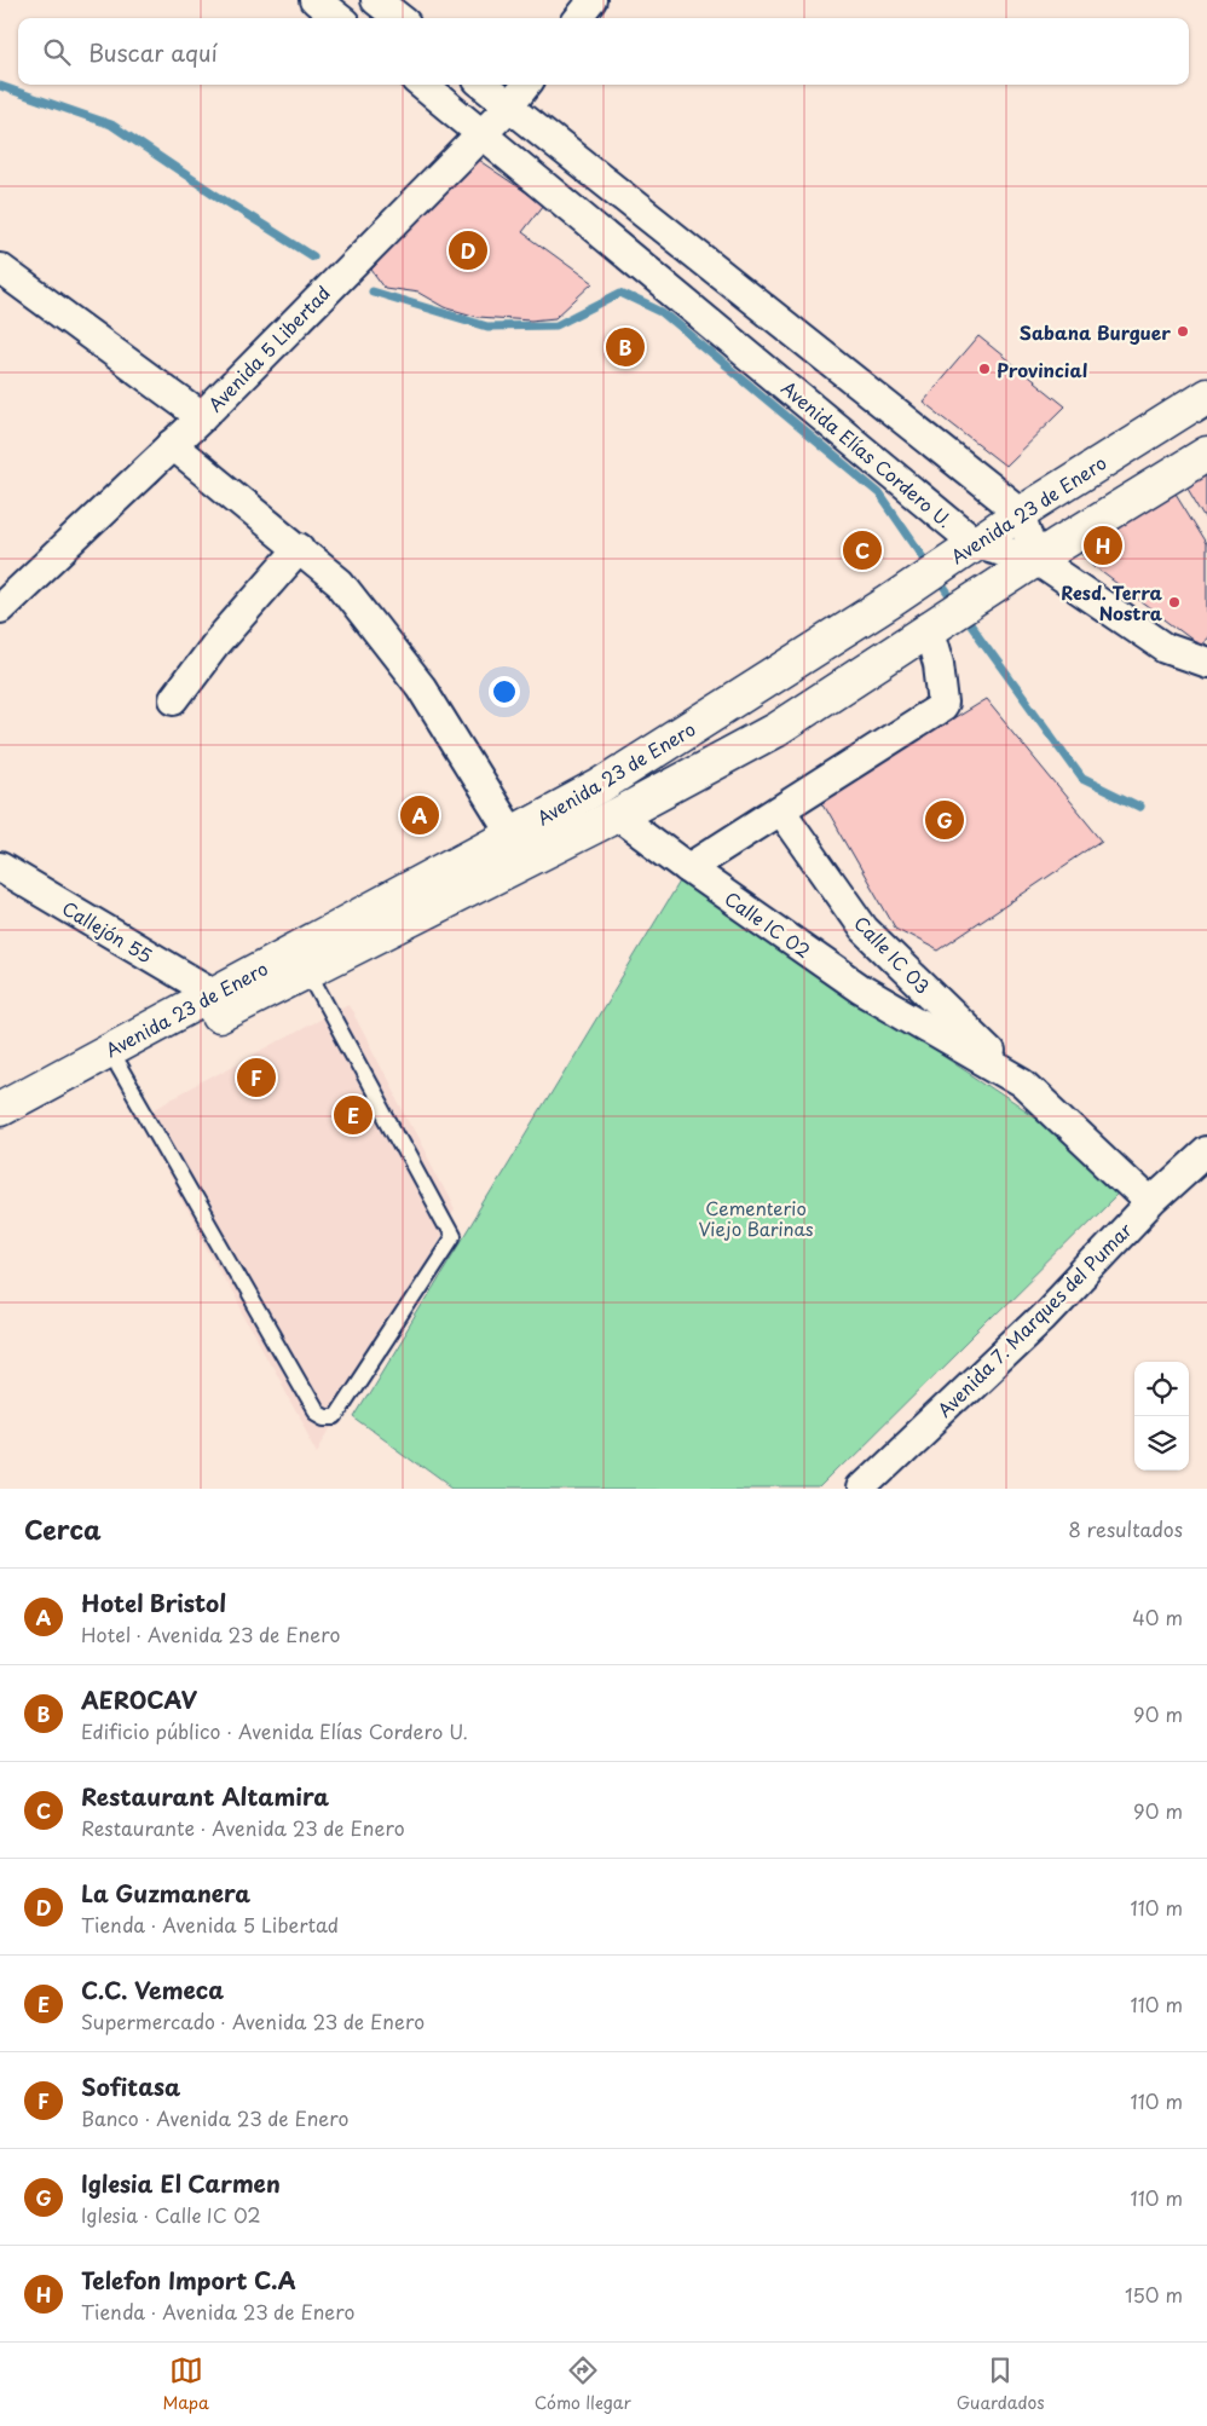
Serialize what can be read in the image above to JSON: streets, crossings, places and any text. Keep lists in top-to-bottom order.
{
  "streets": {
    "street": [
      "Avenida 5 Libertad",
      "Avenida Elías Cordero U.",
      "Avenida 23 de Enero",
      "Calle IC 02",
      "Callejón 55",
      "Calle IC 03",
      "Avenida 7. Marques del Pumar"
    ]
  },
  "crossings": [
    ["Avenida 5 Libertad", "Avenida Elías Cordero U."],
    ["Avenida Elías Cordero U.", "Avenida 23 de Enero"],
    ["Avenida 23 de Enero", "Calle IC 02"],
    ["Avenida 23 de Enero", "Callejón 55"],
    ["Calle IC 02", "Calle IC 03"],
    ["Calle IC 02", "Avenida 7. Marques del Pumar"]
  ],
  "parks": ["Cementerio Viejo Barinas"],
  "places": ["Sabana Burguer", "Provincial", "Resd. Terra Nostra"],
  "page": {
    "search": "Buscar aquí",
    "pins": [
      "D",
      "B",
      "H",
      "C",
      "A",
      "G",
      "F",
      "E"
    ],
    "heading": ["Cerca", "8 resultados"],
    "list": [
      {
        "mark": "A",
        "name": "Hotel Bristol",
        "note": "Hotel · Avenida 23 de Enero",
        "value": "40 m"
      },
      {
        "mark": "B",
        "name": "AEROCAV",
        "note": "Edificio público · Avenida Elías Cordero U.",
        "value": "90 m"
      },
      {
        "mark": "C",
        "name": "Restaurant Altamira",
        "note": "Restaurante · Avenida 23 de Enero",
        "value": "90 m"
      },
      {
        "mark": "D",
        "name": "La Guzmanera",
        "note": "Tienda · Avenida 5 Libertad",
        "value": "110 m"
      },
      {
        "mark": "E",
        "name": "C.C. Vemeca",
        "note": "Supermercado · Avenida 23 de Enero",
        "value": "110 m"
      },
      {
        "mark": "F",
        "name": "Sofitasa",
        "note": "Banco · Avenida 23 de Enero",
        "value": "110 m"
      },
      {
        "mark": "G",
        "name": "Iglesia El Carmen",
        "note": "Iglesia · Calle IC 02",
        "value": "110 m"
      },
      {
        "mark": "H",
        "name": "Telefon Import C.A",
        "note": "Tienda · Avenida 23 de Enero",
        "value": "150 m"
      }
    ],
    "nav": ["Mapa", "Cómo llegar", "Guardados"]
  }
}
